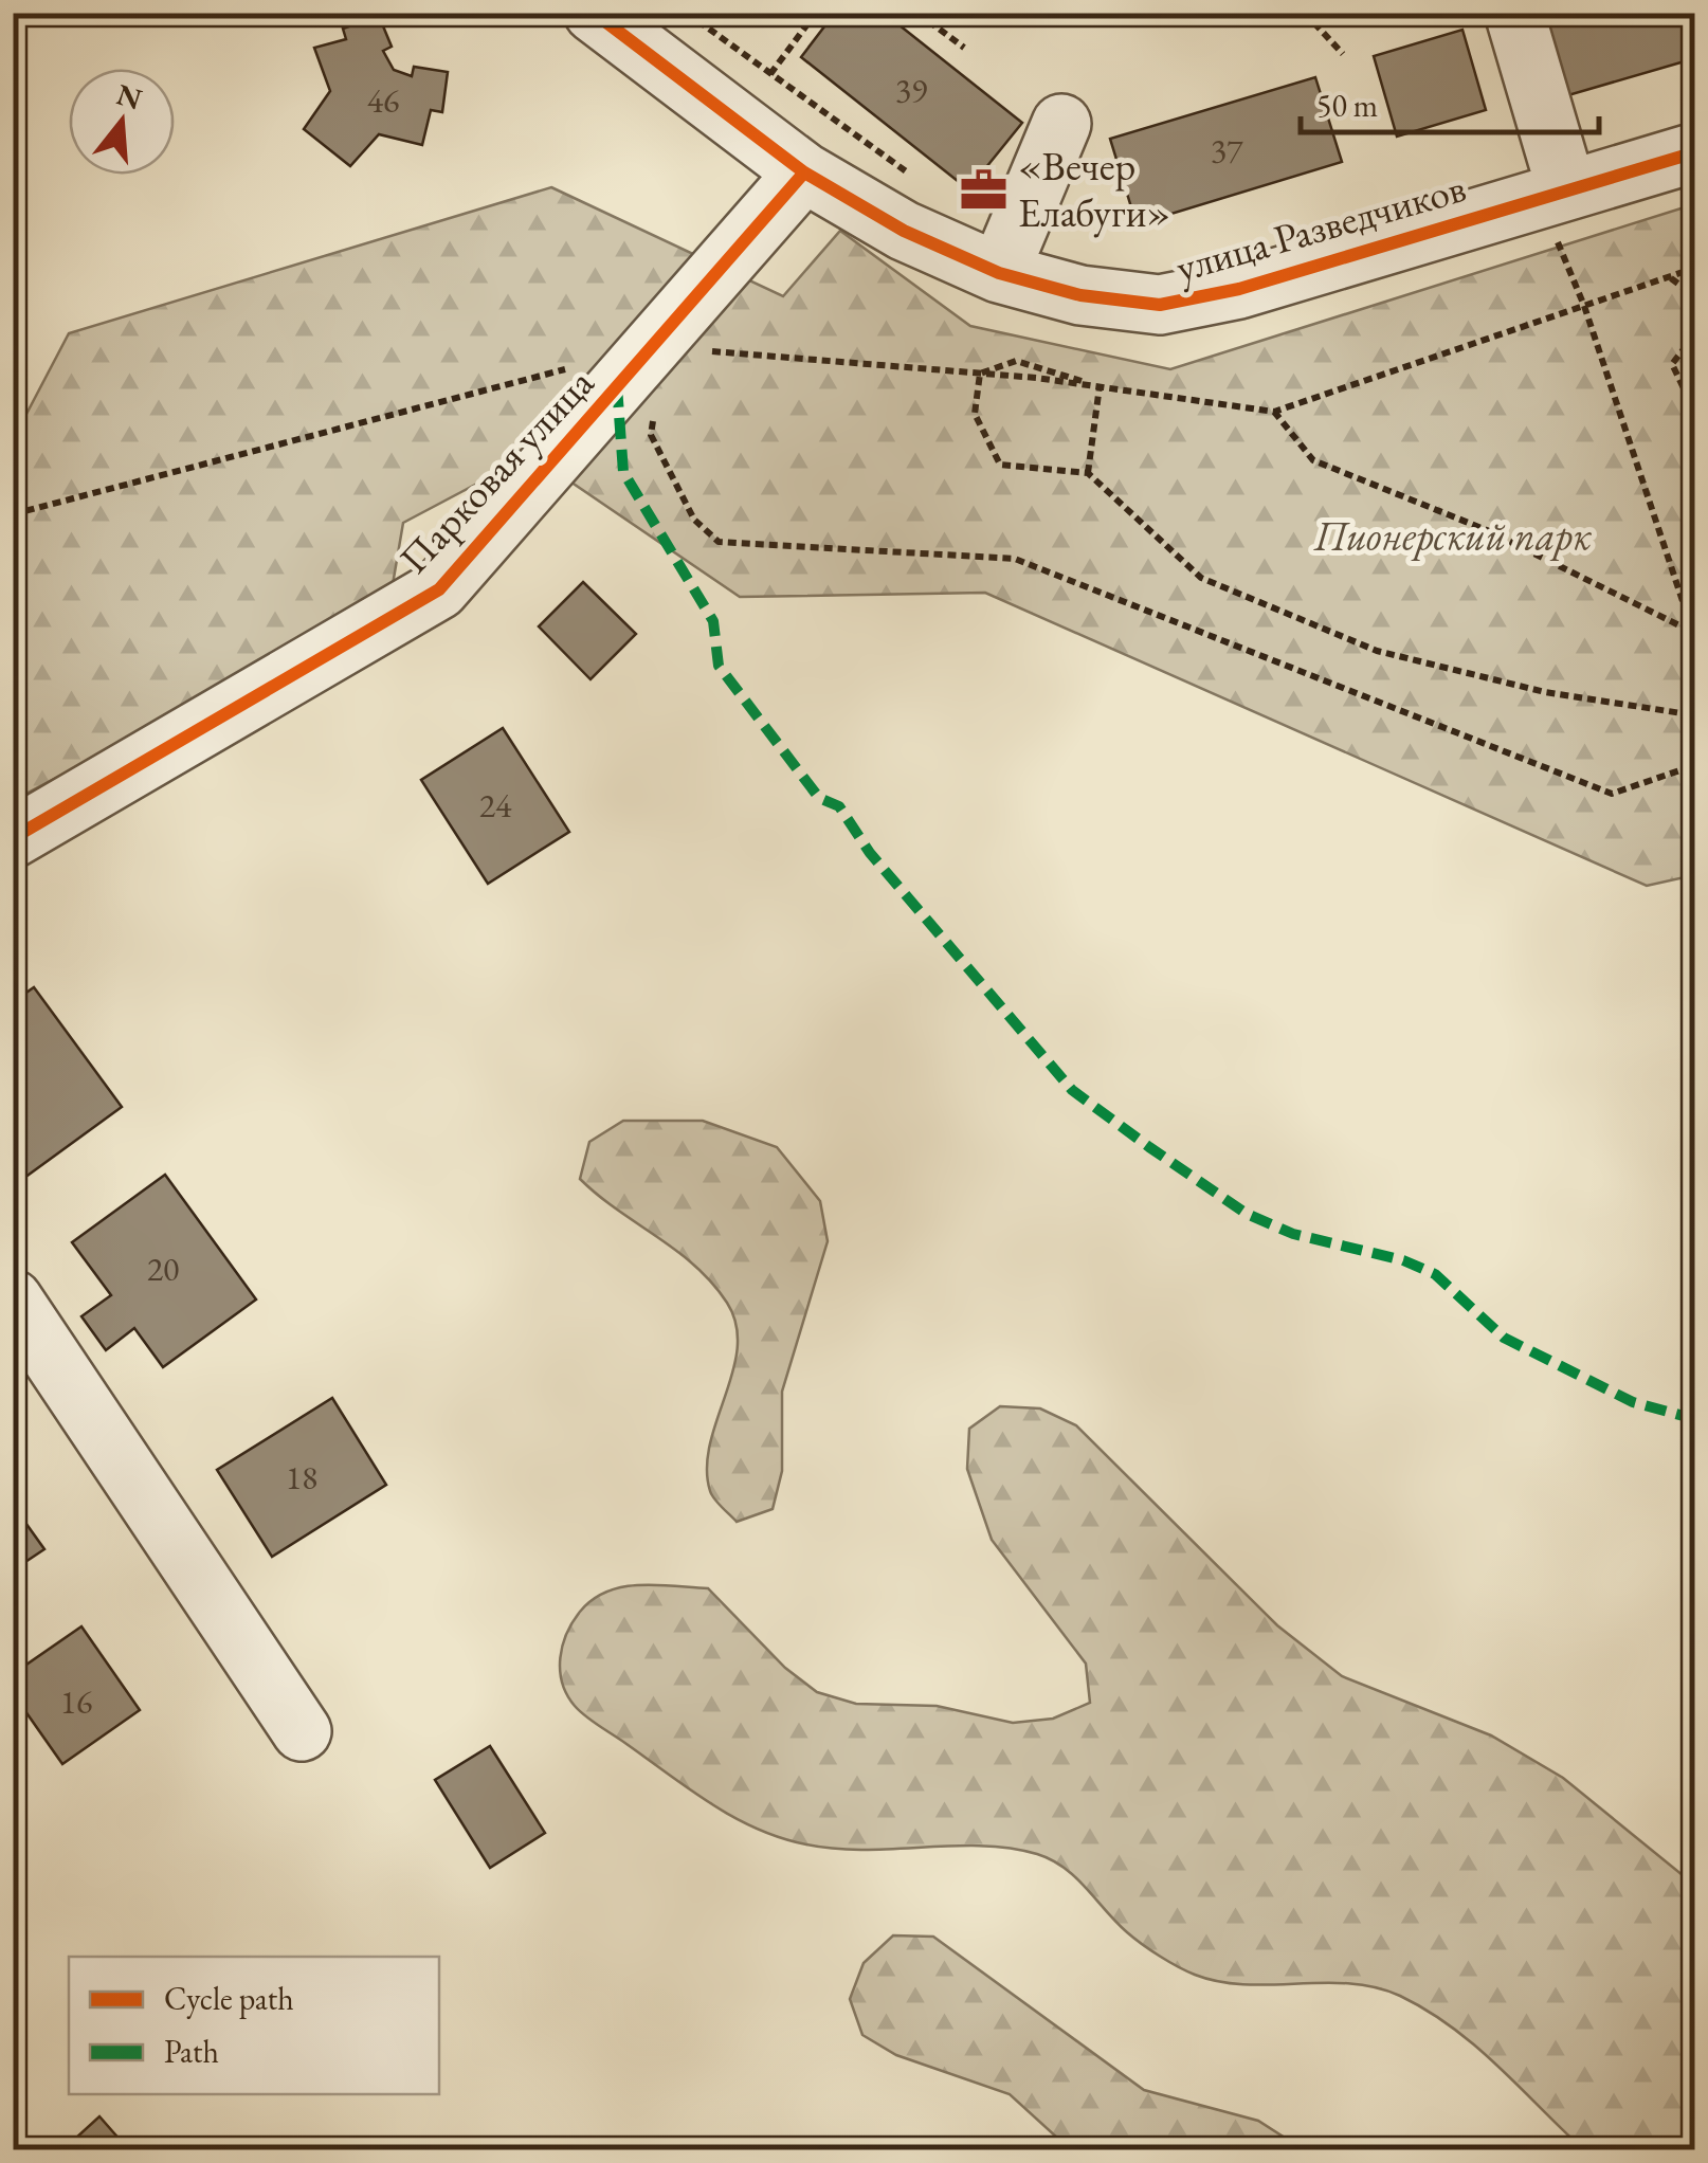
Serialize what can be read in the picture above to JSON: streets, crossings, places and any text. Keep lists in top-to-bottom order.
{
  "streets": {
    "street": ["улица Разведчиков", "Парковая улица"]
  },
  "crossings": [
    ["улица Разведчиков", "Парковая улица"]
  ],
  "parks": ["Пионерский парк"],
  "places": {
    "office": ["«Вечер Елабуги»"]
  },
  "house_numbers": [
    "39",
    "46",
    "37",
    "24",
    "20",
    "18",
    "16"
  ],
  "legend": ["Cycle path", "Path"],
  "scale_bar": "50 m",
  "north": "top"
}
